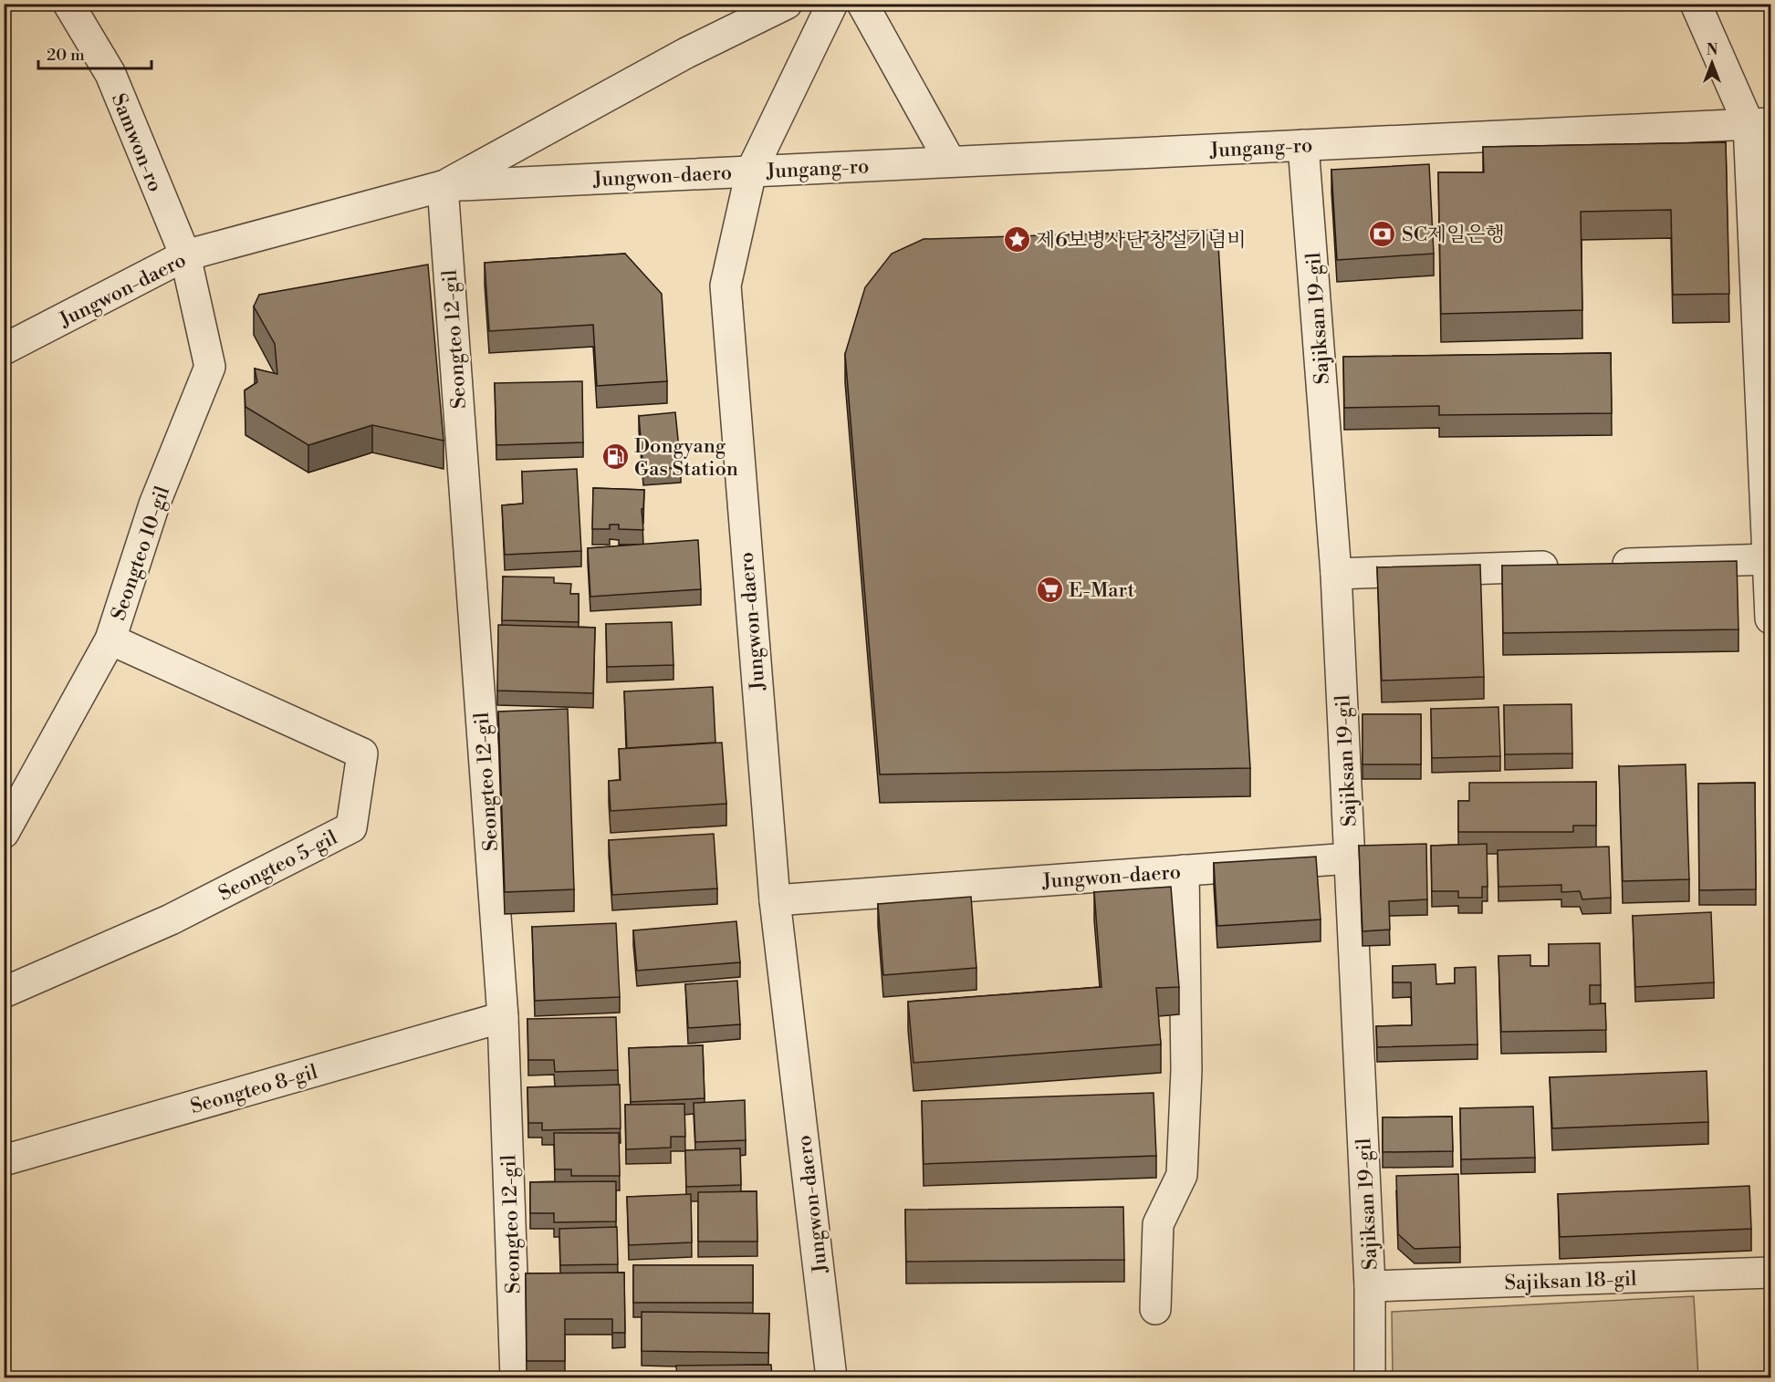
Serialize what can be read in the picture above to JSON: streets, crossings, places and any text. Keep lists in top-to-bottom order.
{
  "streets": {
    "street": [
      "Samwon-ro",
      "Jungang-ro",
      "Jungwon-daero",
      "Sajiksan 19-gil",
      "Seongteo 12-gil",
      "Seongteo 10-gil",
      "Seongteo 5-gil",
      "Seongteo 8-gil",
      "Sajiksan 18-gil"
    ]
  },
  "crossings": [
    ["Samwon-ro", "Jungwon-daero"],
    ["Samwon-ro", "Seongteo 10-gil"],
    ["Jungang-ro", "Jungwon-daero"],
    ["Jungang-ro", "Sajiksan 19-gil"],
    ["Jungwon-daero", "Sajiksan 19-gil"],
    ["Jungwon-daero", "Seongteo 12-gil"],
    ["Jungwon-daero", "Seongteo 10-gil"],
    ["Sajiksan 19-gil", "Sajiksan 18-gil"],
    ["Seongteo 12-gil", "Seongteo 8-gil"],
    ["Seongteo 10-gil", "Seongteo 5-gil"]
  ],
  "places": {
    "bank": ["SC제일은행"],
    "place": ["제6보병사단 창설기념비"],
    "fuel station": ["Dongyang Gas Station"],
    "supermarket": ["E-Mart"]
  },
  "scale_bar": "20 m",
  "north": "top"
}
